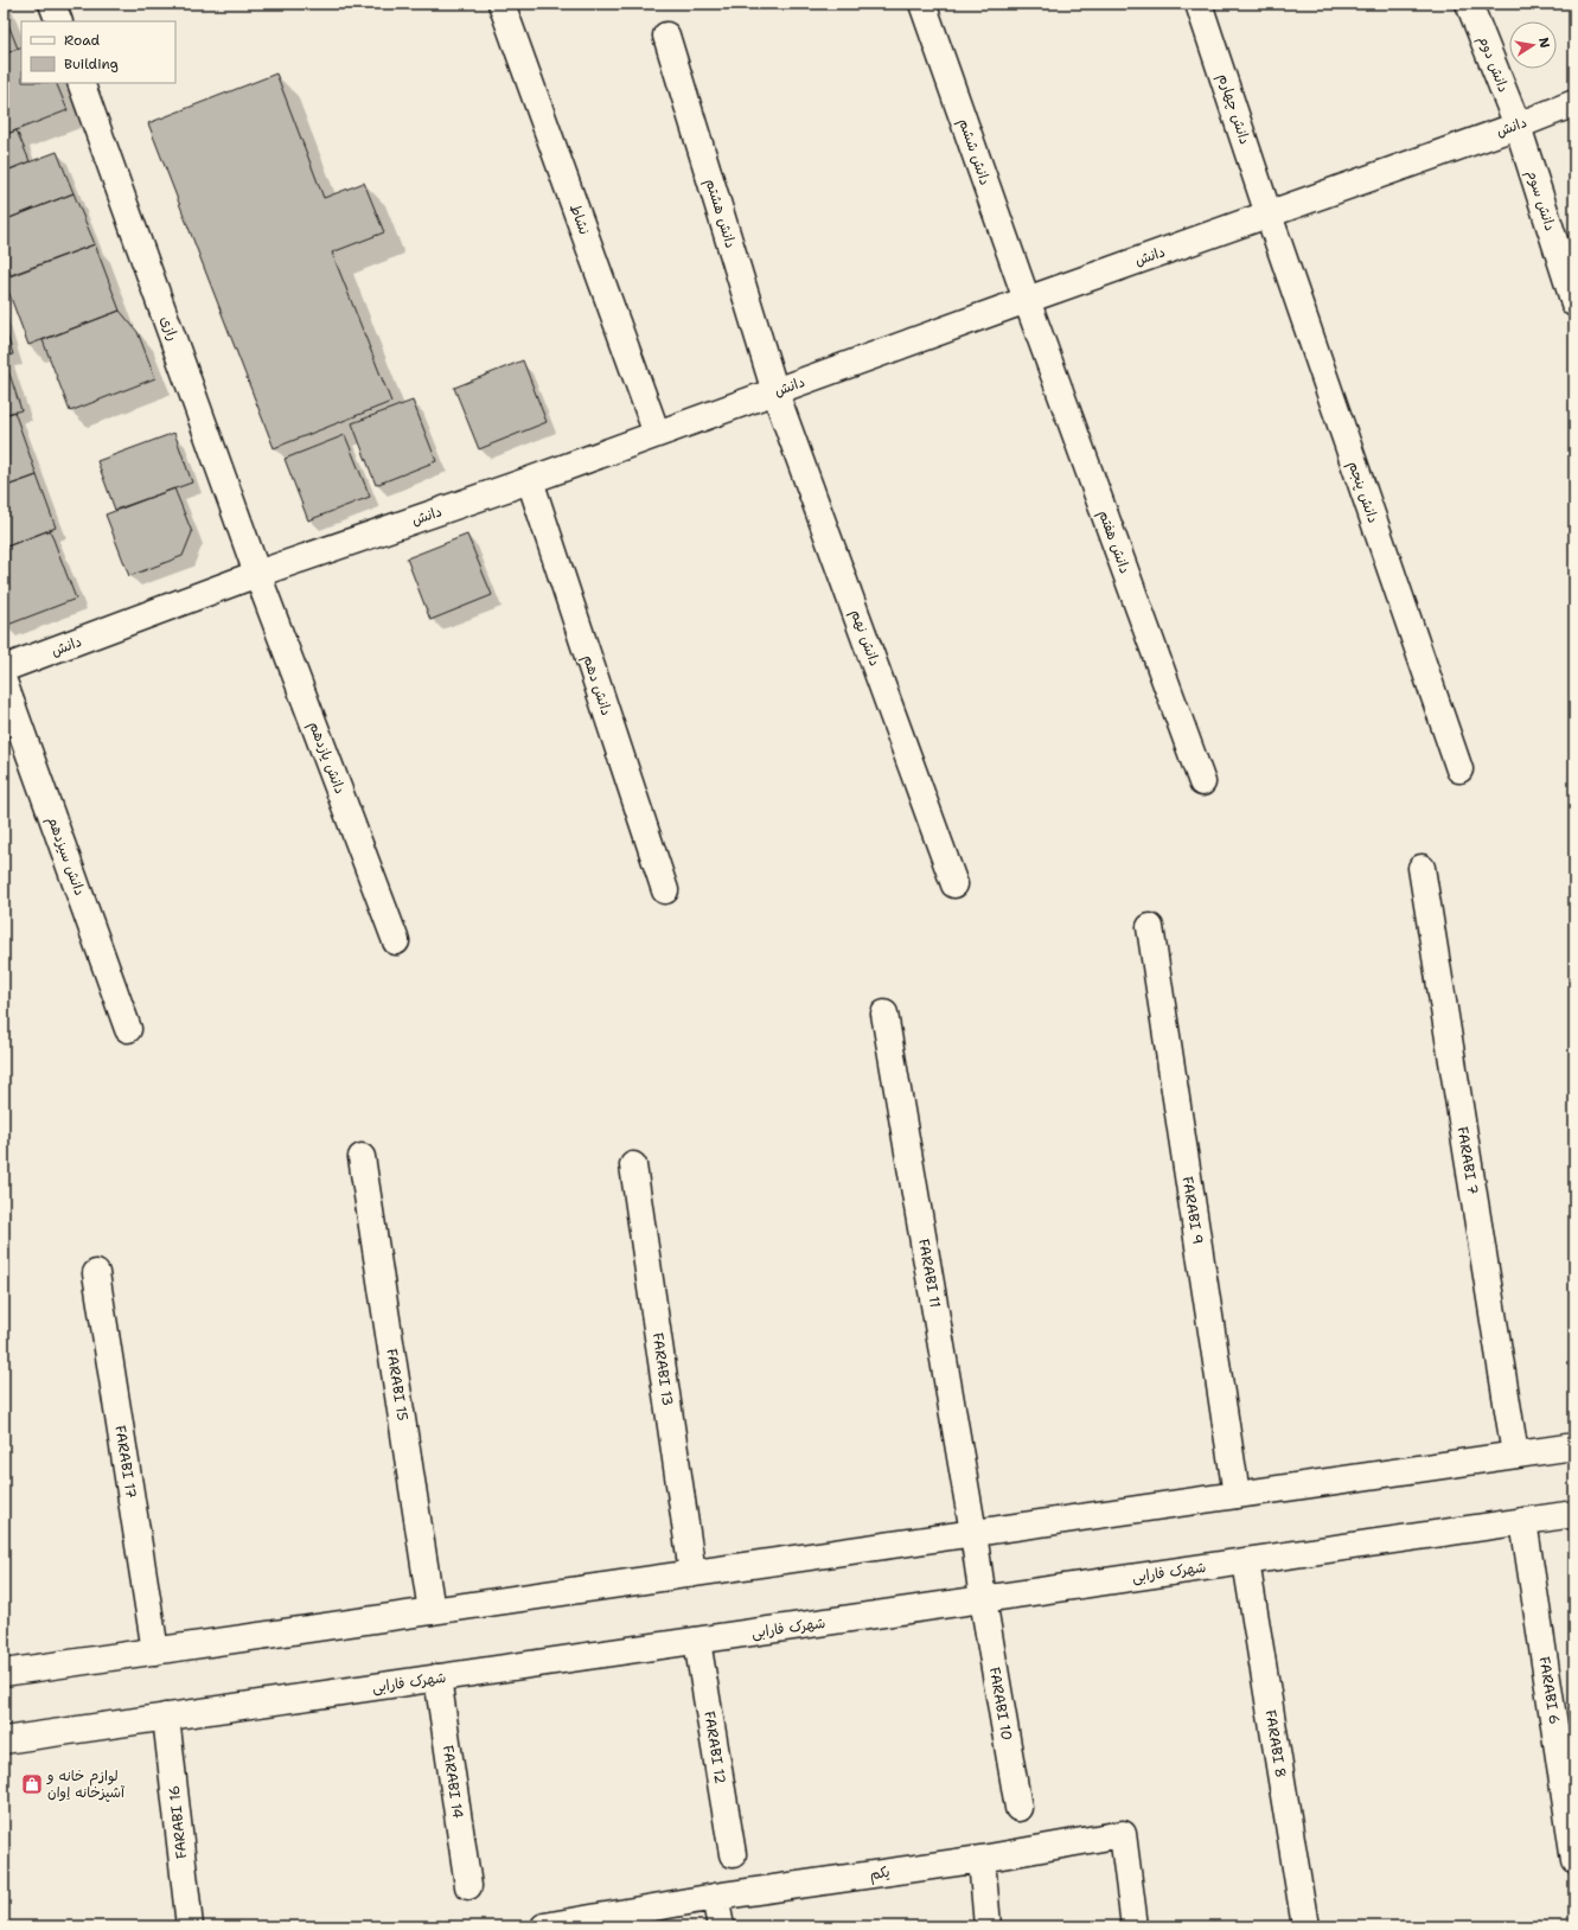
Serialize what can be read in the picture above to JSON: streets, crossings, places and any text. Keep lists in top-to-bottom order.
{
  "streets": {
    "street": [
      "دانش دوم",
      "دانش چهارم",
      "دانش",
      "دانش ششم",
      "دانش سوم",
      "دانش هشتم",
      "نشاط",
      "رازی",
      "دانش پنجم",
      "دانش هفتم",
      "دانش نهم",
      "دانش دهم",
      "دانش یازدهم",
      "دانش سیزدهم",
      "FARABI 7",
      "FARABI 9",
      "FARABI 11",
      "FARABI 13",
      "FARABI 15",
      "FARABI 17",
      "شهرک فارابی",
      "FARABI 6",
      "FARABI 10",
      "FARABI 8",
      "FARABI 12",
      "FARABI 14",
      "FARABI 16",
      "یکم"
    ]
  },
  "crossings": [
    ["دانش دوم", "دانش"],
    ["دانش دوم", "دانش سوم"],
    ["دانش چهارم", "دانش"],
    ["دانش چهارم", "دانش پنجم"],
    ["دانش", "دانش ششم"],
    ["دانش", "دانش سوم"],
    ["دانش", "دانش هشتم"],
    ["دانش", "نشاط"],
    ["دانش", "رازی"],
    ["دانش", "دانش پنجم"],
    ["دانش", "دانش هفتم"],
    ["دانش", "دانش نهم"],
    ["دانش", "دانش دهم"],
    ["دانش", "دانش یازدهم"],
    ["دانش ششم", "دانش هفتم"],
    ["دانش هشتم", "دانش نهم"],
    ["رازی", "دانش یازدهم"],
    ["FARABI 11", "شهرک فارابی"],
    ["FARABI 11", "FARABI 10"],
    ["شهرک فارابی", "FARABI 6"],
    ["شهرک فارابی", "FARABI 10"],
    ["شهرک فارابی", "FARABI 8"],
    ["شهرک فارابی", "FARABI 12"],
    ["شهرک فارابی", "FARABI 14"],
    ["شهرک فارابی", "FARABI 16"]
  ],
  "places": {
    "shop": ["لوازم خانه و آشپزخانه اِوان"]
  },
  "legend": ["Road", "Building"],
  "north": "right"
}
